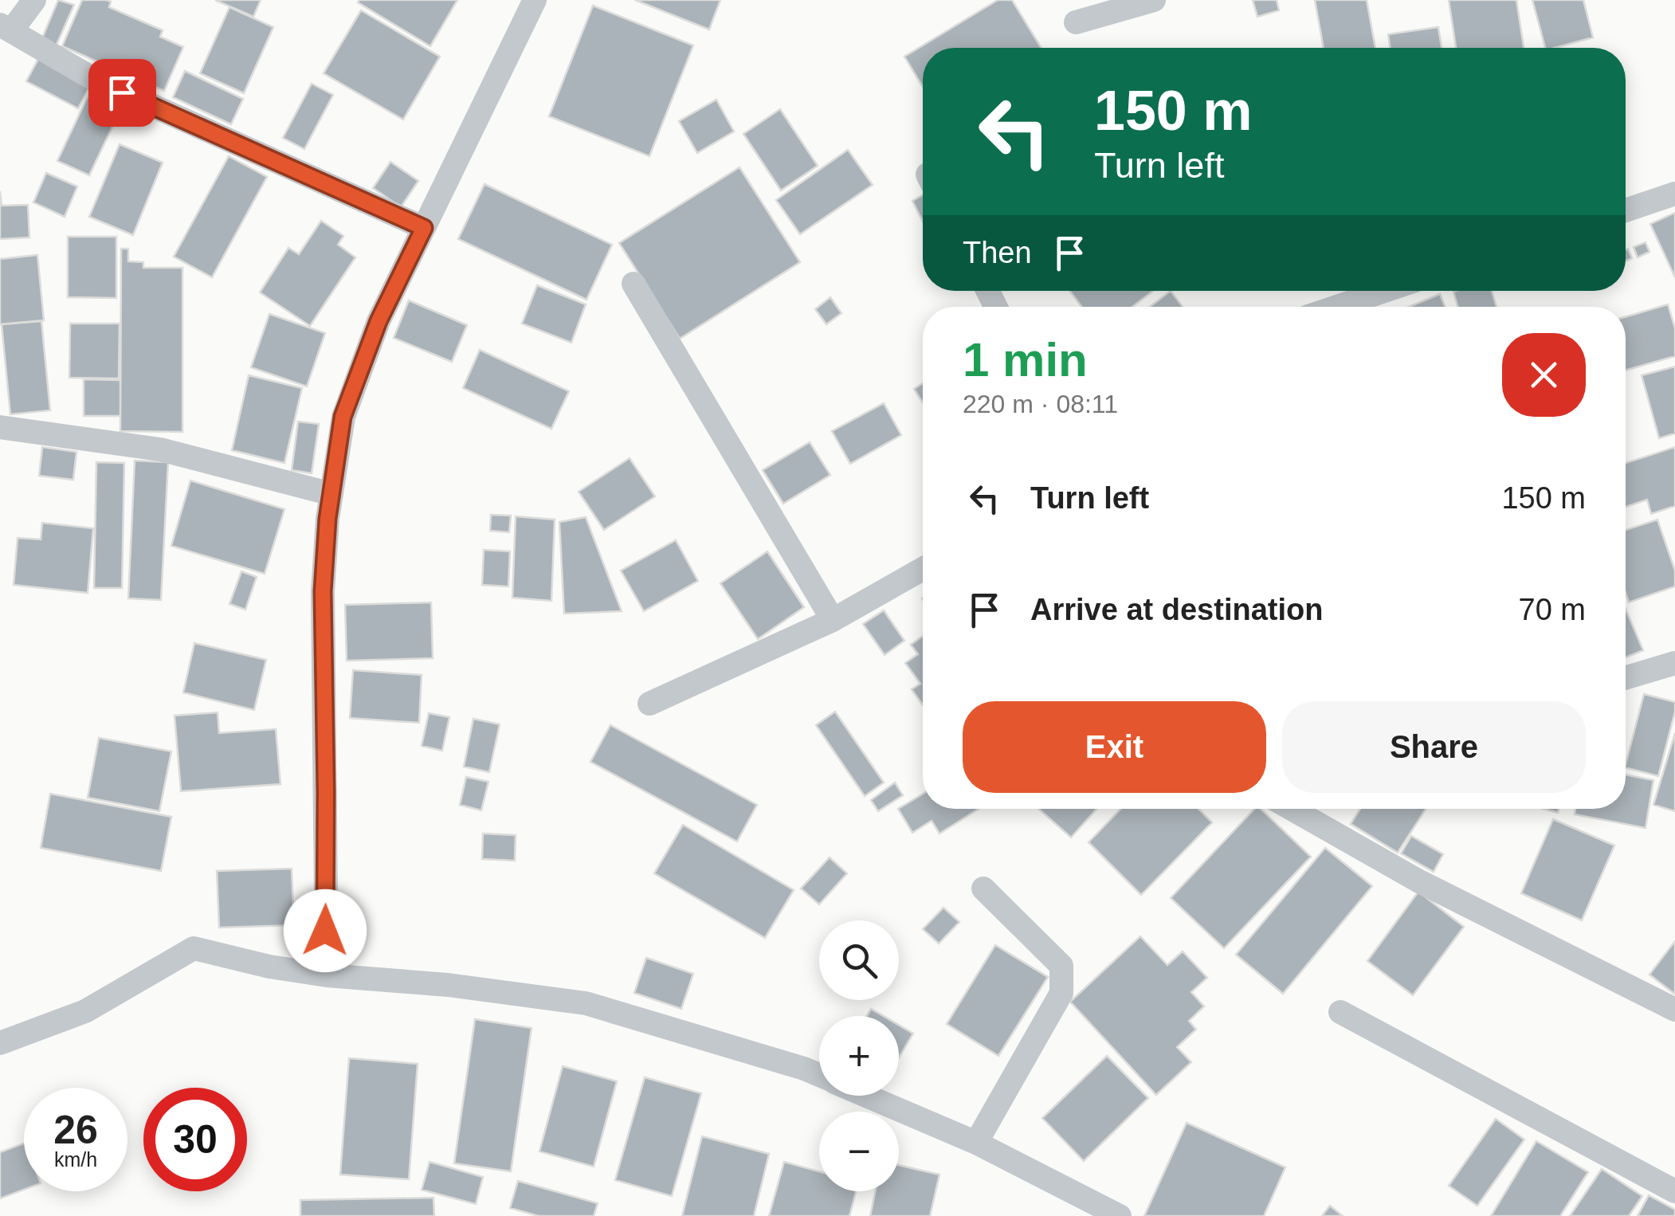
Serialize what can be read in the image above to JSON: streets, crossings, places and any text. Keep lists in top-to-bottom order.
{
  "page": {
    "turn": ["150 m", "Turn left"],
    "then": "Then",
    "heading": ["1 min", "220 m · 08:11"],
    "list": [
      {
        "name": "Turn left",
        "value": "150 m"
      },
      {
        "name": "Arrive at destination",
        "value": "70 m"
      }
    ],
    "buttons": ["Exit", "Share"],
    "map_buttons": ["+", "−"],
    "speed": "26 km/h",
    "limit": "30"
  }
}
